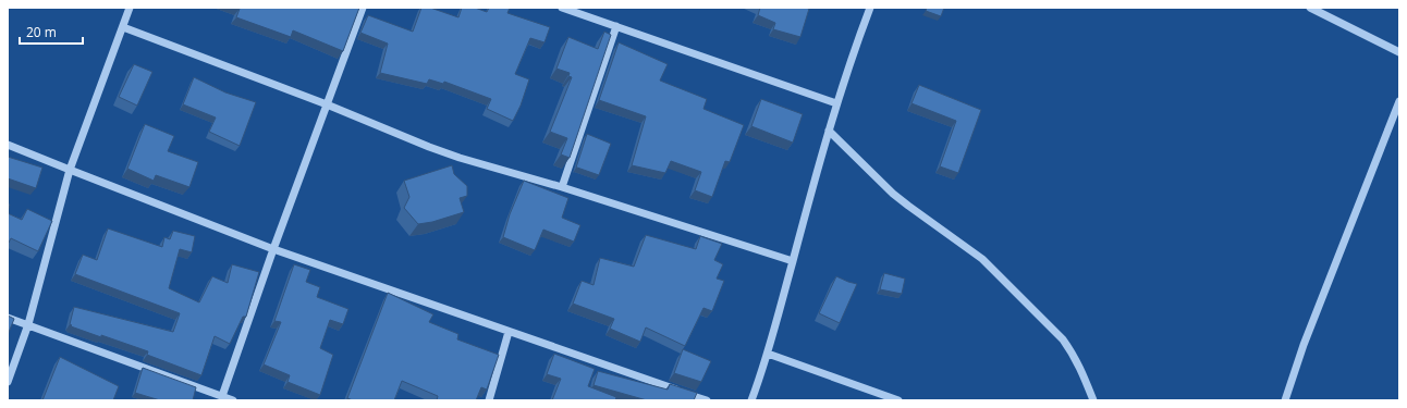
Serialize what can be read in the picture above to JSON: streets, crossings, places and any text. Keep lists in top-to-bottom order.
{
  "scale_bar": "20 m"
}
